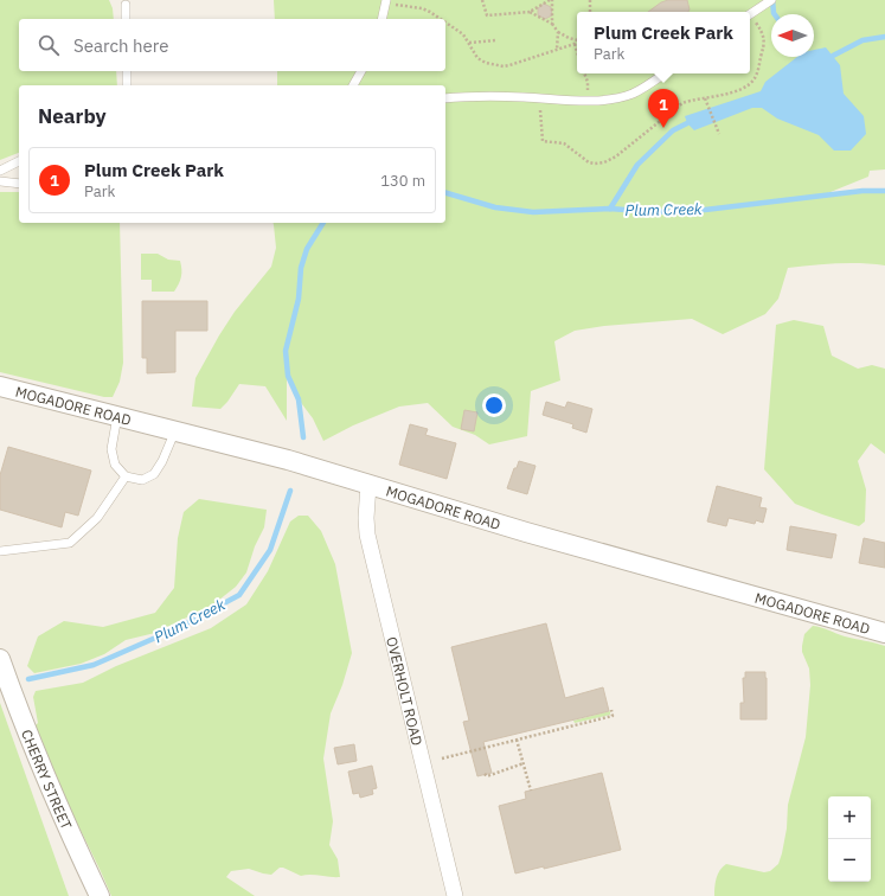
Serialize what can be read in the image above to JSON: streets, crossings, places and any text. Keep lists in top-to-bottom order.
{
  "streets": {
    "street": ["MOGADORE ROAD", "OVERHOLT ROAD", "CHERRY STREET"]
  },
  "crossings": [
    ["MOGADORE ROAD", "OVERHOLT ROAD"]
  ],
  "water": ["Plum Creek"],
  "north": "left",
  "page": {
    "popup": ["Plum Creek Park", "Park"],
    "search": "Search here",
    "heading": "Nearby",
    "pins": "1",
    "list": [
      {
        "mark": "1",
        "name": "Plum Creek Park",
        "note": "Park",
        "value": "130 m"
      }
    ],
    "map_buttons": ["+", "−"]
  }
}
